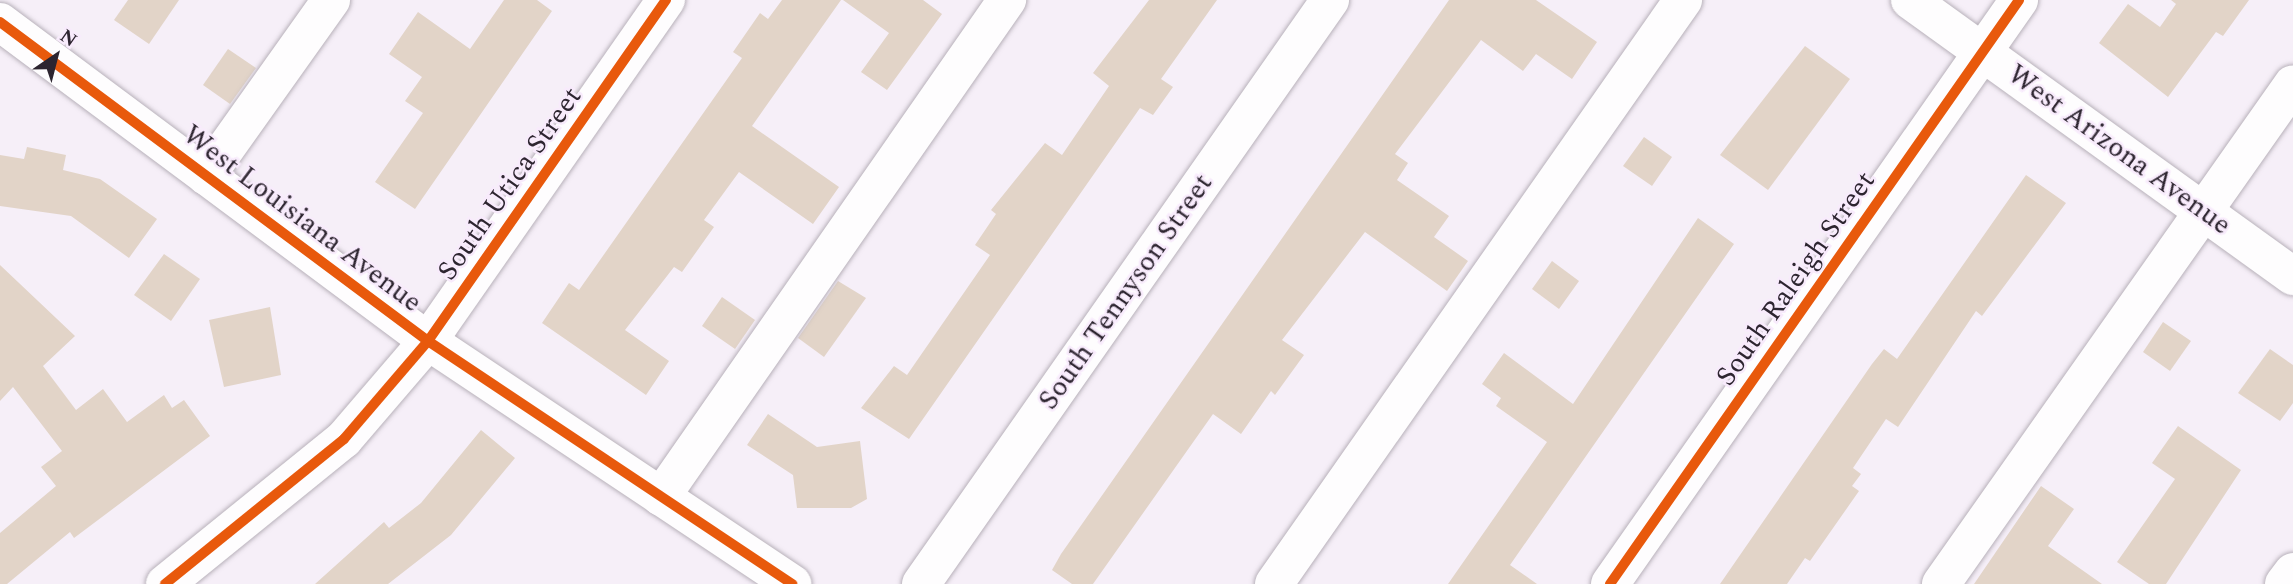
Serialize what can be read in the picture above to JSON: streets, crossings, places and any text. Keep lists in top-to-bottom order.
{
  "streets": {
    "street": [
      "West Arizona Avenue",
      "South Utica Street",
      "West Louisiana Avenue",
      "South Raleigh Street",
      "South Tennyson Street"
    ]
  },
  "crossings": [
    ["West Arizona Avenue", "South Raleigh Street"],
    ["South Utica Street", "West Louisiana Avenue"]
  ],
  "north": "top right"
}
